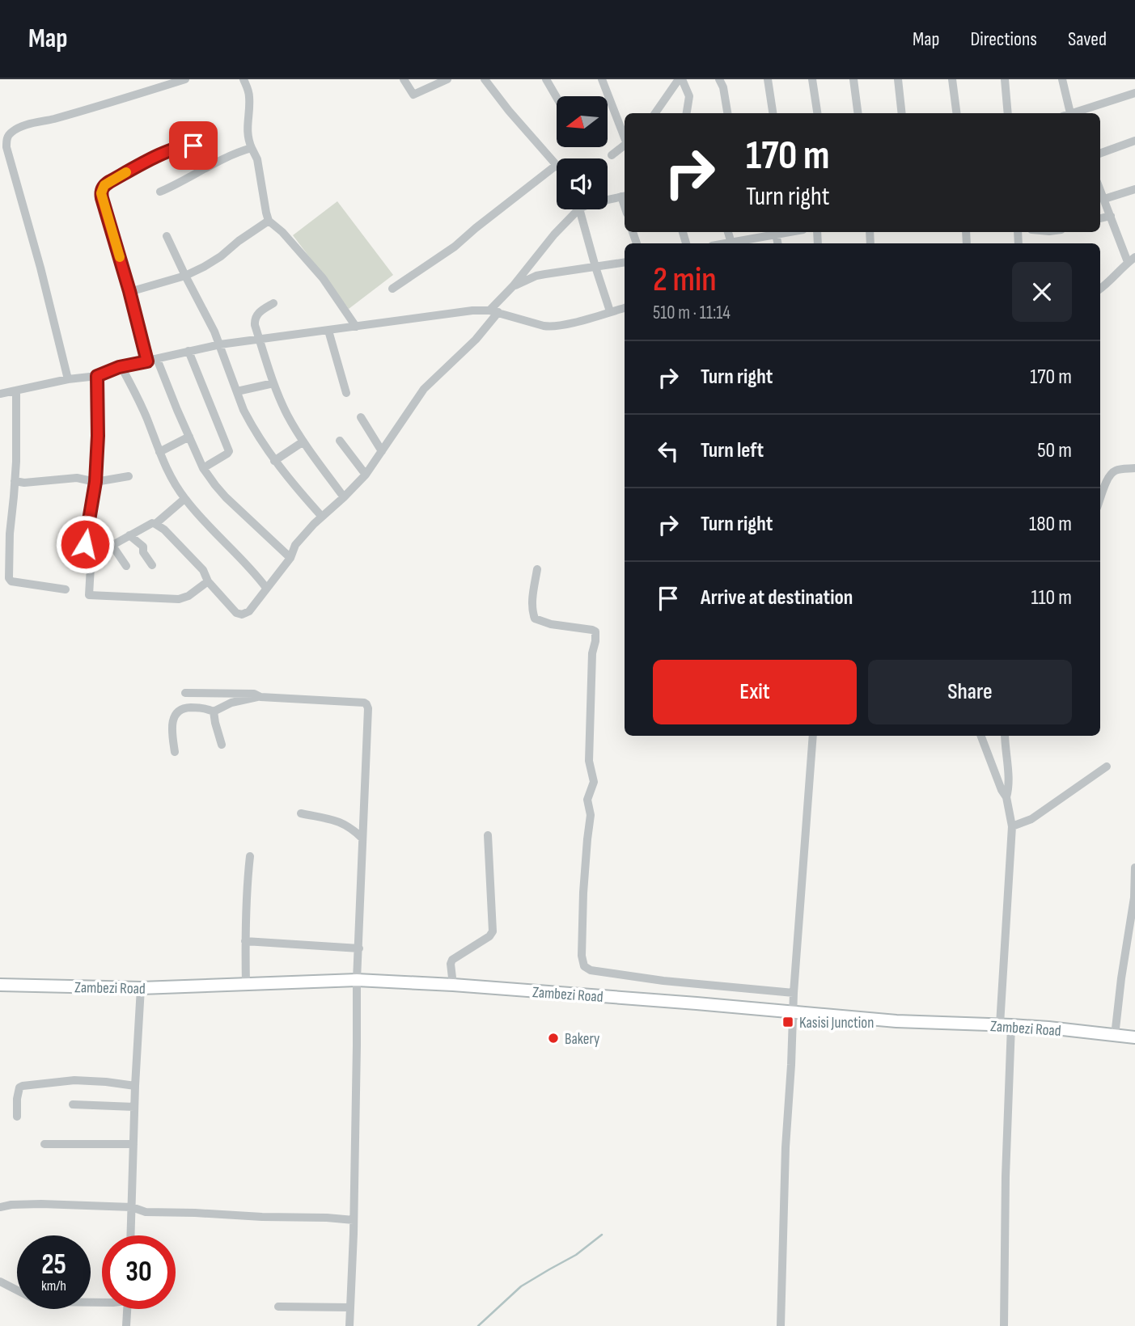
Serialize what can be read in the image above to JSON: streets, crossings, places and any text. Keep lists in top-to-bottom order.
{
  "streets": {
    "main road": ["Zambezi Road"]
  },
  "places": {
    "transit": ["Kasisi Junction"],
    "other": ["Bakery"]
  },
  "north": "left",
  "page": {
    "header": "Map",
    "nav": ["Map", "Directions", "Saved"],
    "turn": ["170 m", "Turn right"],
    "heading": ["2 min", "510 m · 11:14"],
    "list": [
      {
        "name": "Turn right",
        "value": "170 m"
      },
      {
        "name": "Turn left",
        "value": "50 m"
      },
      {
        "name": "Turn right",
        "value": "180 m"
      },
      {
        "name": "Arrive at destination",
        "value": "110 m"
      }
    ],
    "buttons": ["Exit", "Share"],
    "speed": "25 km/h",
    "limit": "30"
  }
}
